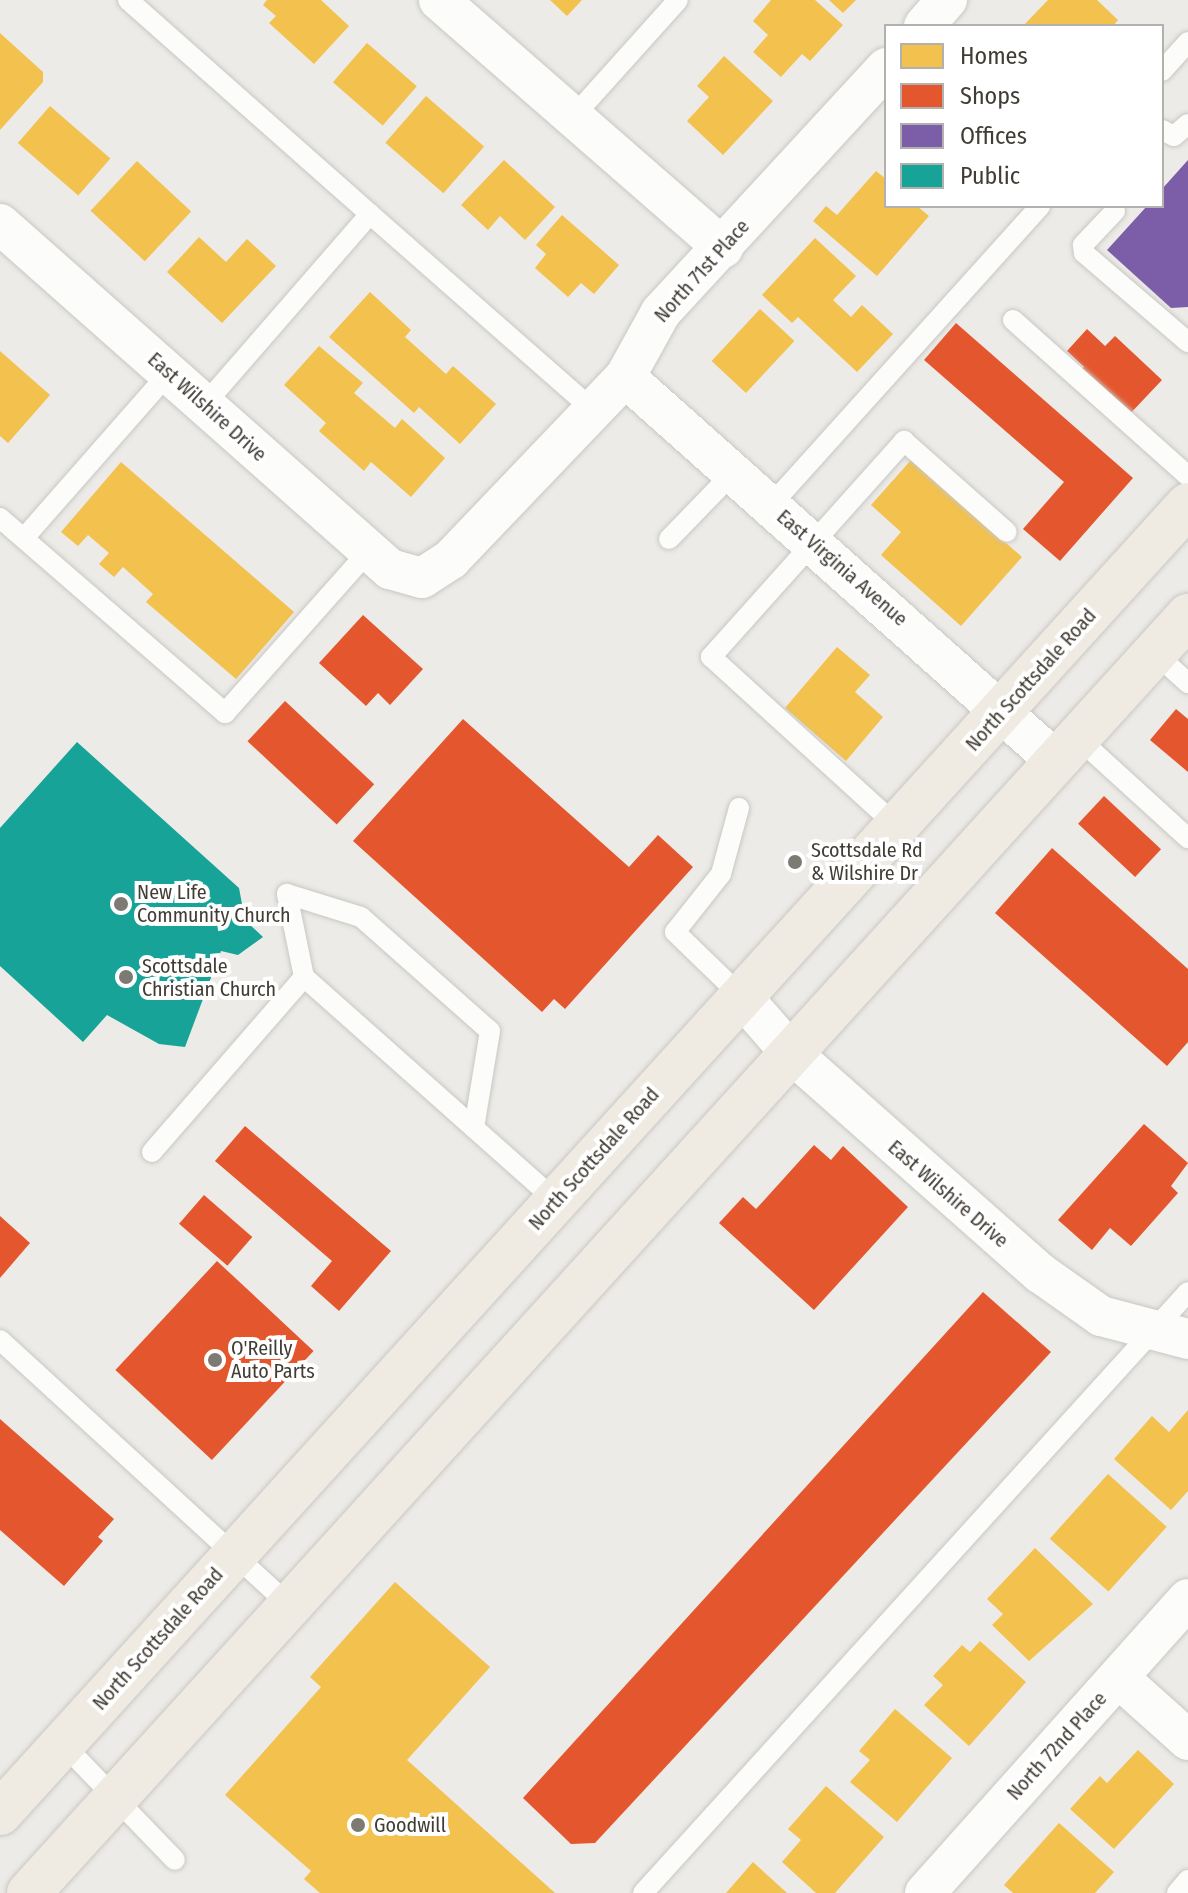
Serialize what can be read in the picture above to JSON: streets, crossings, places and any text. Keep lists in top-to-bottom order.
{
  "streets": {
    "main road": ["North Scottsdale Road"],
    "street": [
      "North 71st Place",
      "East Wilshire Drive",
      "East Virginia Avenue",
      "North 72nd Place"
    ]
  },
  "crossings": [
    ["North 71st Place", "East Wilshire Drive"],
    ["North 71st Place", "East Virginia Avenue"],
    ["East Wilshire Drive", "North Scottsdale Road"],
    ["East Virginia Avenue", "North Scottsdale Road"]
  ],
  "places": [
    "Scottsdale Rd & Wilshire Dr",
    "New Life Community Church",
    "Scottsdale Christian Church",
    "O'Reilly Auto Parts",
    "Goodwill"
  ],
  "legend": [
    "Homes",
    "Shops",
    "Offices",
    "Public"
  ]
}
